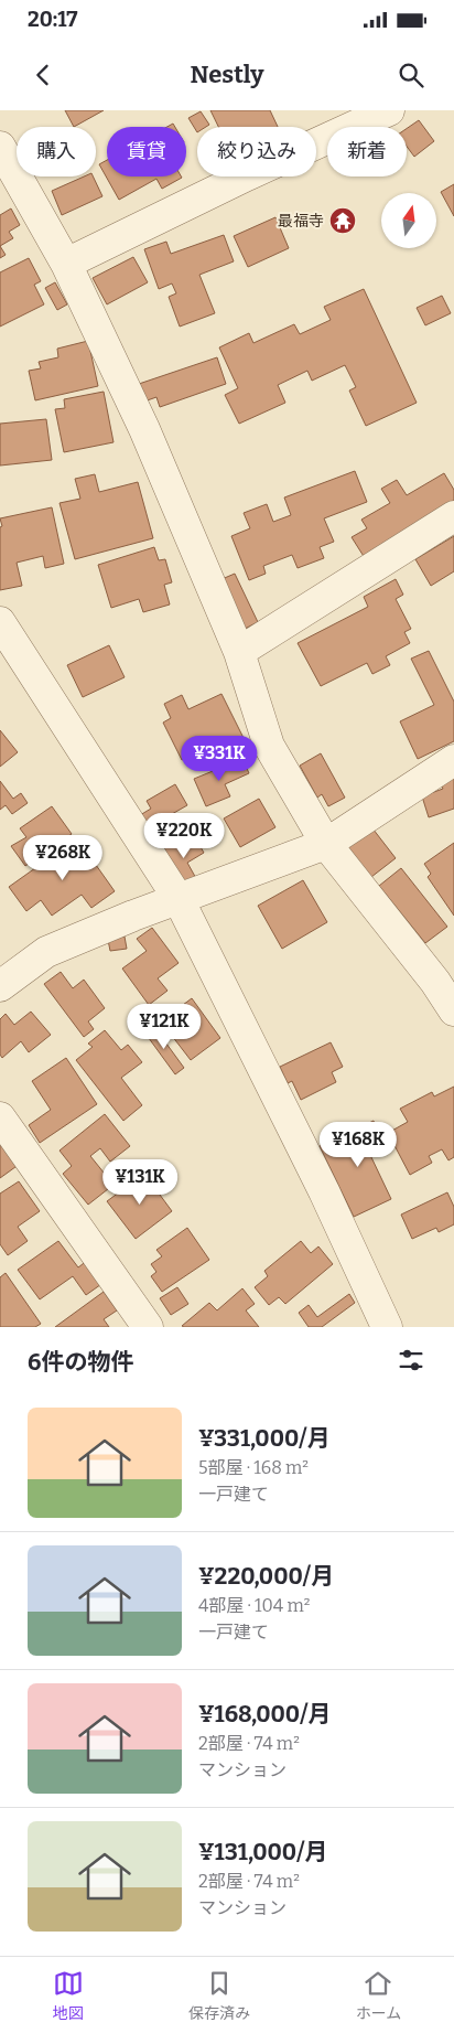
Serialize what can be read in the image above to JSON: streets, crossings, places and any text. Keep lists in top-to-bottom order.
{
  "places": {
    "temple": ["最福寺"]
  },
  "north": "top",
  "page": {
    "status": "20:17",
    "header": "Nestly",
    "chip": [
      "購入",
      "賃貸",
      "絞り込み",
      "新着"
    ],
    "price": [
      "¥331K",
      "¥220K",
      "¥268K",
      "¥121K",
      "¥168K",
      "¥131K"
    ],
    "heading": "6件の物件",
    "list": [
      {
        "name": "¥331,000/月",
        "note": "5部屋 · 168 m² · 一戸建て"
      },
      {
        "name": "¥220,000/月",
        "note": "4部屋 · 104 m² · 一戸建て"
      },
      {
        "name": "¥168,000/月",
        "note": "2部屋 · 74 m² · マンション"
      },
      {
        "name": "¥131,000/月",
        "note": "2部屋 · 74 m² · マンション"
      }
    ],
    "tabs": ["地図", "保存済み", "ホーム"]
  }
}
